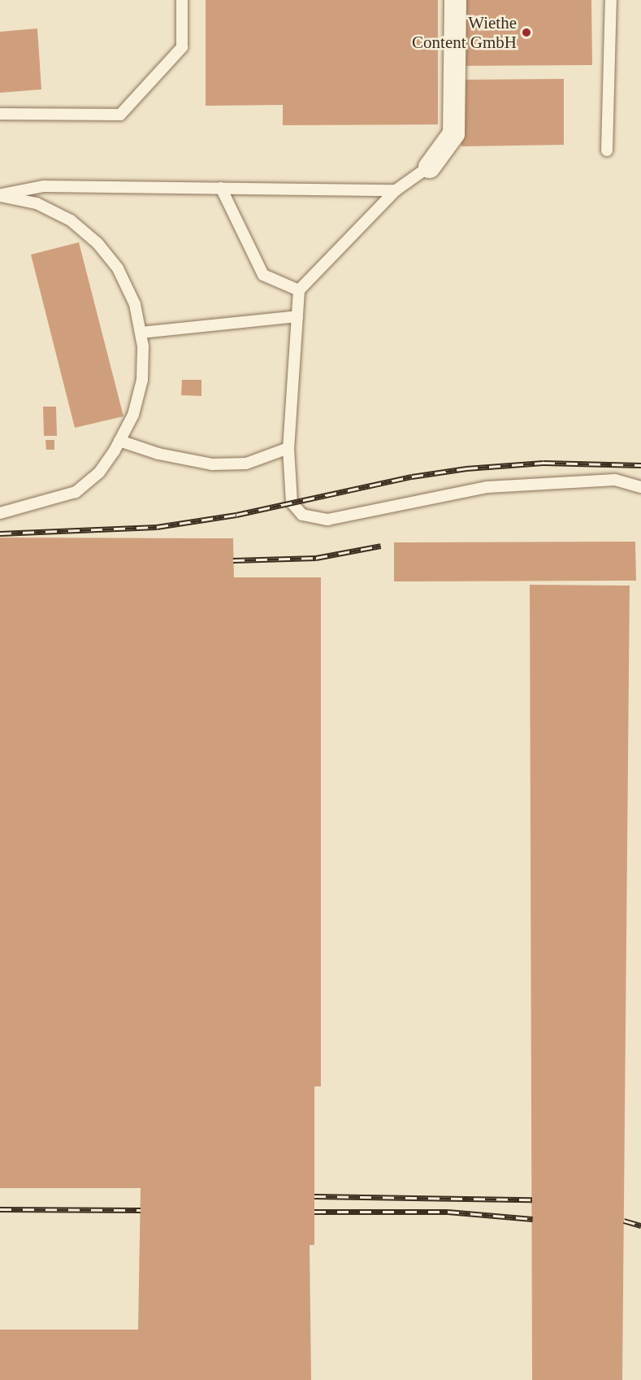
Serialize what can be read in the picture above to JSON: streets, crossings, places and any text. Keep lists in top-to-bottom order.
{
  "places": ["Wiethe Content GmbH"]
}
